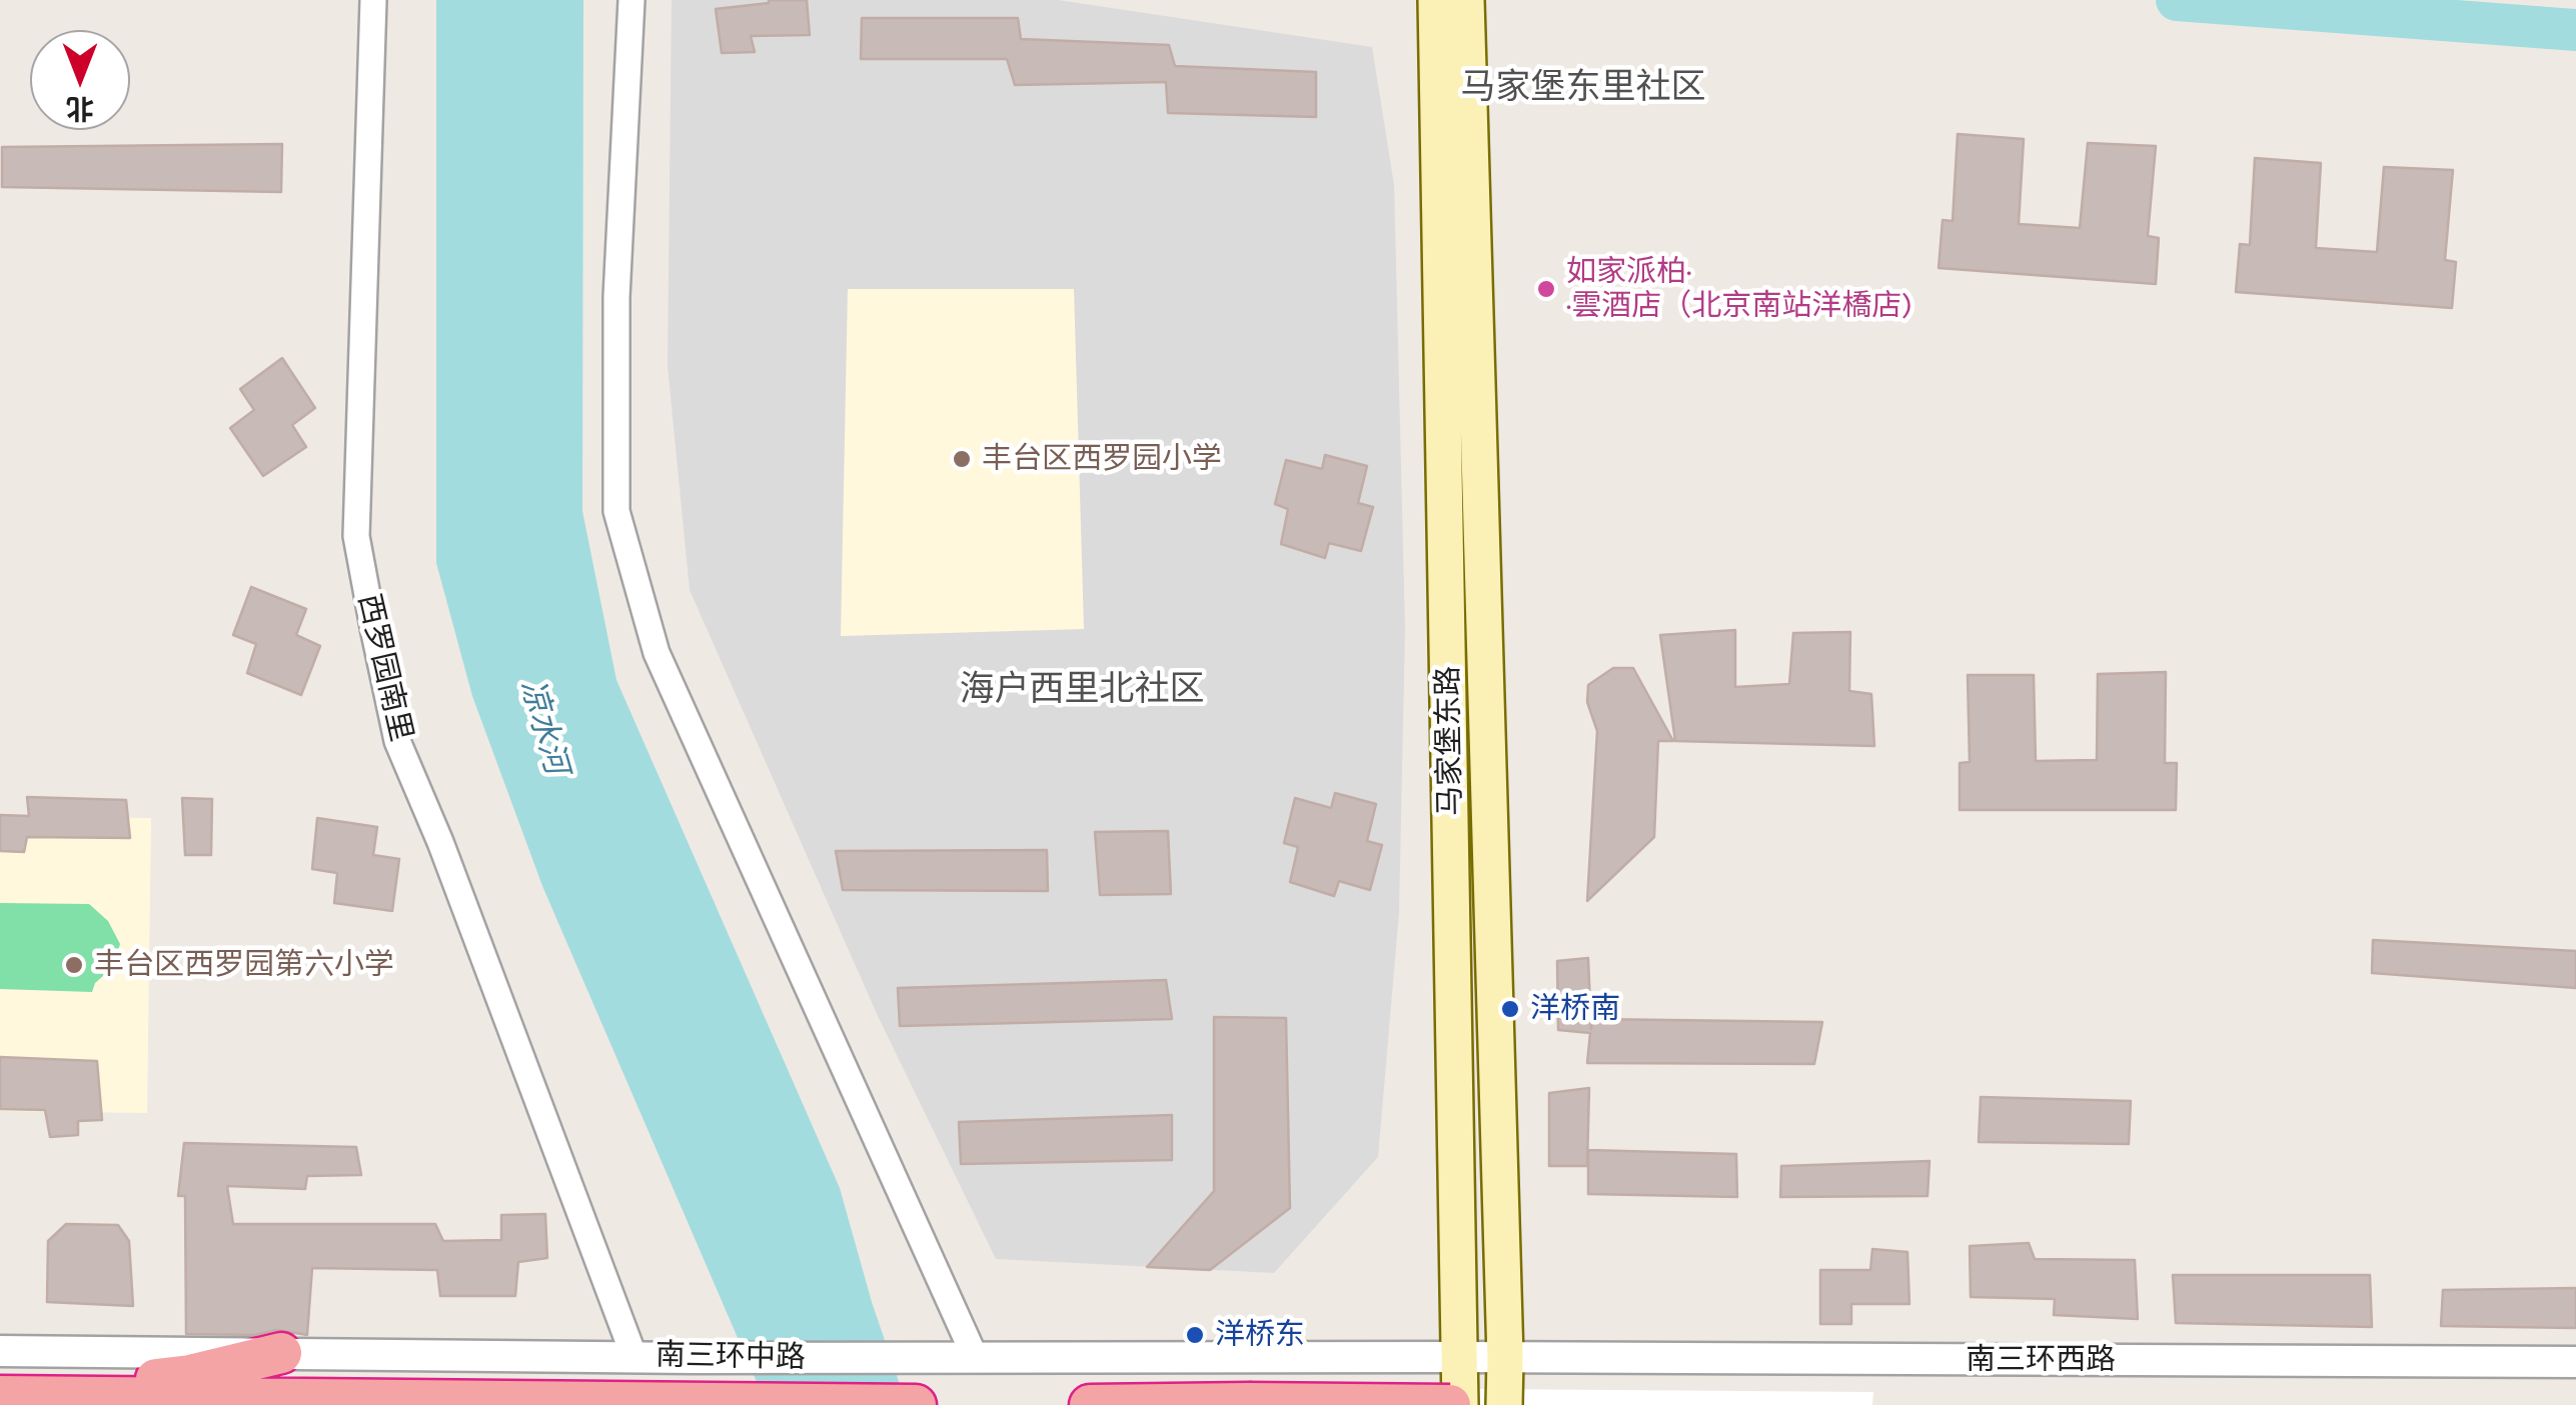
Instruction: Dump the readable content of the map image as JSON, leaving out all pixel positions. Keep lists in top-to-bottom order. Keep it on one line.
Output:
{"streets":{"main road":["马家堡东路"],"street":["西罗园南里","南三环中路","南三环西路"]},"crossings":[["西罗园南里","南三环中路"],["马家堡东路","南三环中路"],["马家堡东路","南三环西路"],["南三环中路","南三环西路"]],"districts":["马家堡东里社区","海户西里北社区"],"water":["凉水河"],"places":["如家派柏· ·雲酒店（北京南站洋橋店)","丰台区西罗园小学","丰台区西罗园第六小学","洋桥南","洋桥东"],"north":"bottom"}
